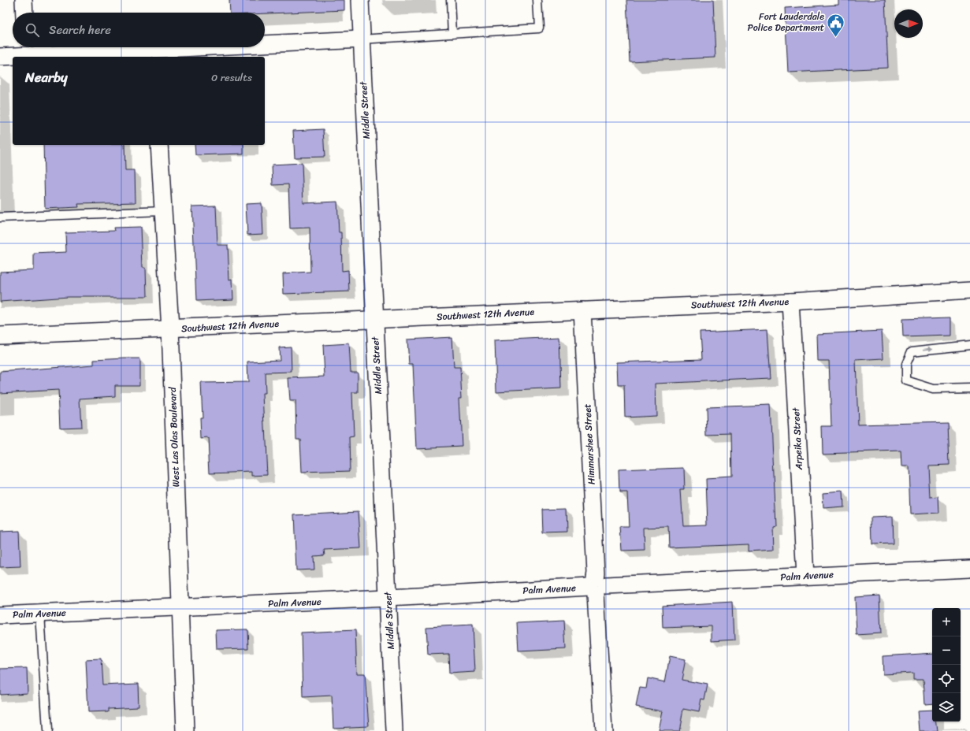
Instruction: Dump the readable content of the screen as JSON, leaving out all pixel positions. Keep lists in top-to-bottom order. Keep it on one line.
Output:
{"streets":{"street":["Middle Street","Southwest 12th Avenue","West Las Olas Boulevard","Arpeika Street","Himmarshee Street","Palm Avenue"]},"crossings":[["Middle Street","Southwest 12th Avenue"],["Middle Street","Palm Avenue"],["Southwest 12th Avenue","West Las Olas Boulevard"],["Southwest 12th Avenue","Arpeika Street"],["Southwest 12th Avenue","Himmarshee Street"],["West Las Olas Boulevard","Palm Avenue"],["Arpeika Street","Palm Avenue"],["Himmarshee Street","Palm Avenue"]],"places":{"public building":["Fort Lauderdale Police Department"]},"north":"right","page":{"search":"Search here","heading":["Nearby","0 results"],"map_buttons":["+","−"]}}
